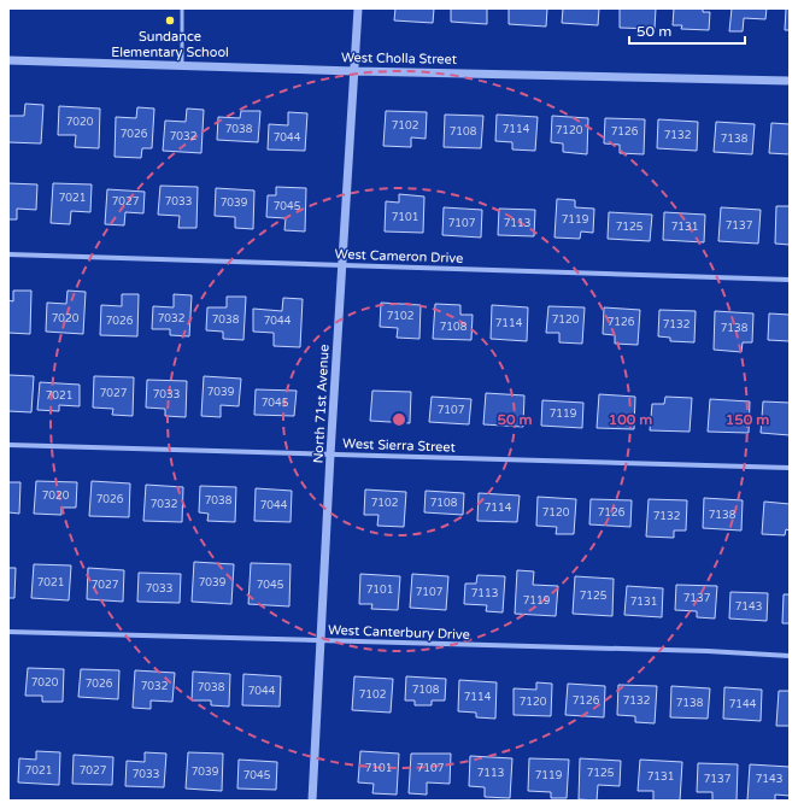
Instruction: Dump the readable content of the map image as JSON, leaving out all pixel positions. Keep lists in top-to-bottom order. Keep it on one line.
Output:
{"streets":{"street":["West Cholla Street","West Cameron Drive","North 71st Avenue","West Sierra Street","West Canterbury Drive"]},"crossings":[["West Cholla Street","North 71st Avenue"],["West Cameron Drive","North 71st Avenue"],["North 71st Avenue","West Sierra Street"],["North 71st Avenue","West Canterbury Drive"]],"places":["Sundance Elementary School"],"house_numbers":["7020","7102","7038","7114","7120","7108","7126","7026","7132","7032","7044","7138","7021","7027","7033","7039","7045","7101","7119","7107","7113","7137","7125","7131","7102","7020","7032","7038","7120","7026","7044","7126","7114","7132","7108","7138","7039","7027","7033","7021","7045","7107","7119","7020","7026","7038","7102","7108","7032","7044","7114","7120","7126","7138","7132","7021","7039","7027","7045","7033","7101","7107","7113","7125","7137","7119","7131","7143","7020","7026","7032","7038","7108","7044","7102","7114","7126","7132","7120","7138","7144","7101","7107","7021","7027","7039","7113","7125","7033","7045","7119","7131","7137","7143"],"scale_bar":"50 m","rings":["50 m","100 m","150 m"]}
